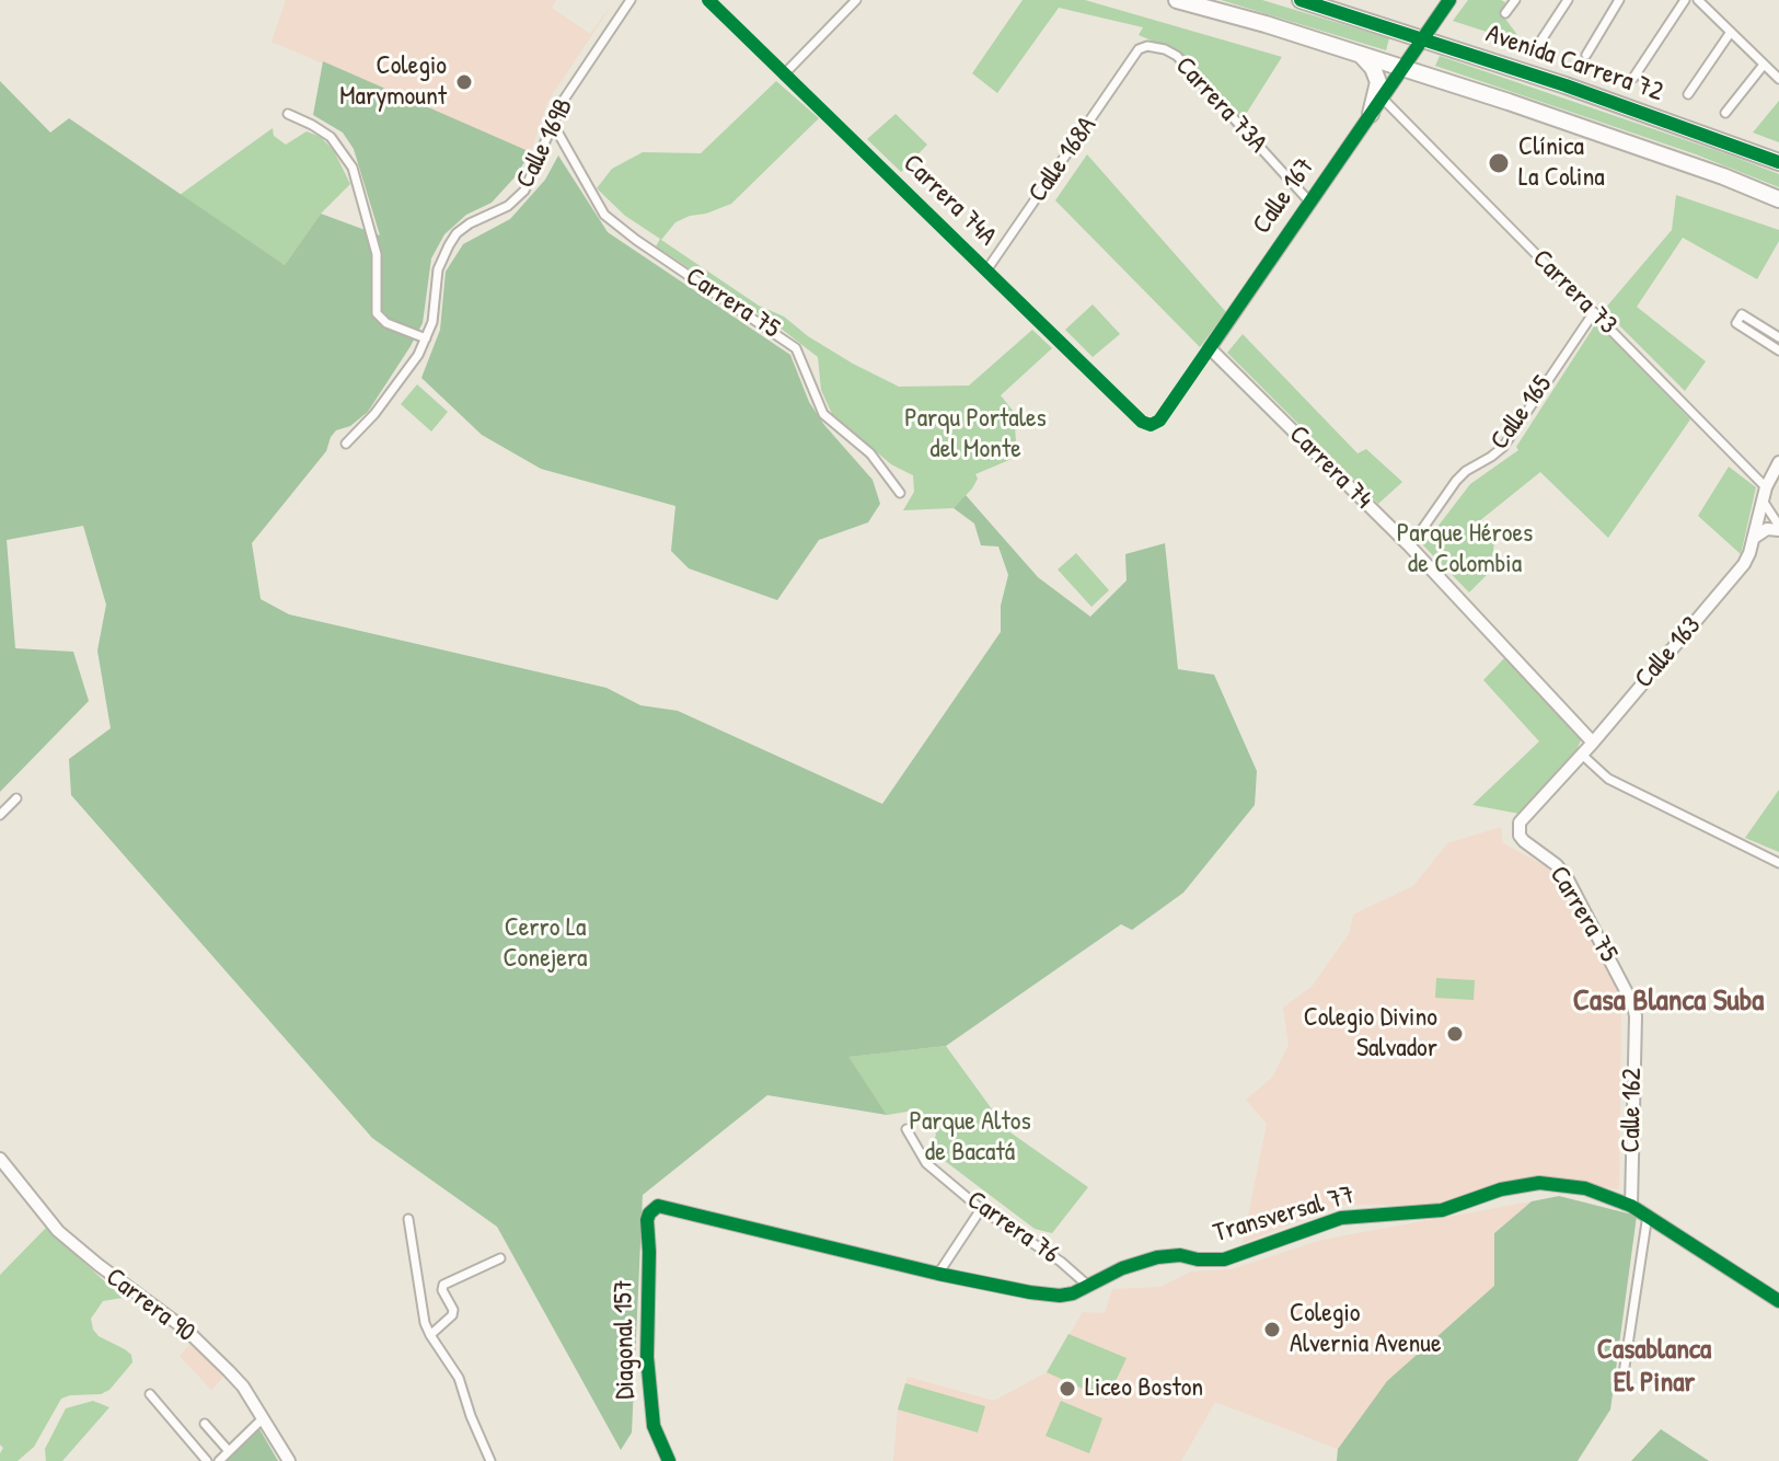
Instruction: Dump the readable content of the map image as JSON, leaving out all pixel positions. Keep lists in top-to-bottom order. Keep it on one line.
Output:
{"streets":{"highway":["Avenida Carrera 72"],"street":["Carrera 73A","Calle 169B","Calle 168A","Calle 167","Carrera 74A","Carrera 73","Carrera 75","Calle 165","Carrera 74","Calle 163","Calle 162","Transversal 77","Carrera 76","Carrera 90","Diagonal 157"]},"crossings":[["Avenida Carrera 72","Calle 167"],["Carrera 73A","Calle 168A"],["Carrera 73A","Calle 167"],["Calle 169B","Carrera 75"],["Calle 168A","Carrera 74A"],["Calle 167","Carrera 74A"],["Calle 167","Carrera 73"],["Calle 167","Carrera 74"],["Carrera 73","Calle 165"],["Carrera 73","Calle 163"],["Carrera 75","Calle 163"],["Carrera 75","Calle 162"],["Calle 165","Carrera 74"],["Carrera 74","Calle 163"],["Calle 162","Transversal 77"],["Transversal 77","Carrera 76"],["Transversal 77","Diagonal 157"]],"districts":["Casa Blanca Suba","Casablanca El Pinar"],"parks":["Parqu Portales del Monte","Parque Héroes de Colombia","Cerro La Conejera","Parque Altos de Bacatá"],"places":["Colegio Marymount","Clínica La Colina","Colegio Divino Salvador","Colegio Alvernia Avenue","Liceo Boston"]}
